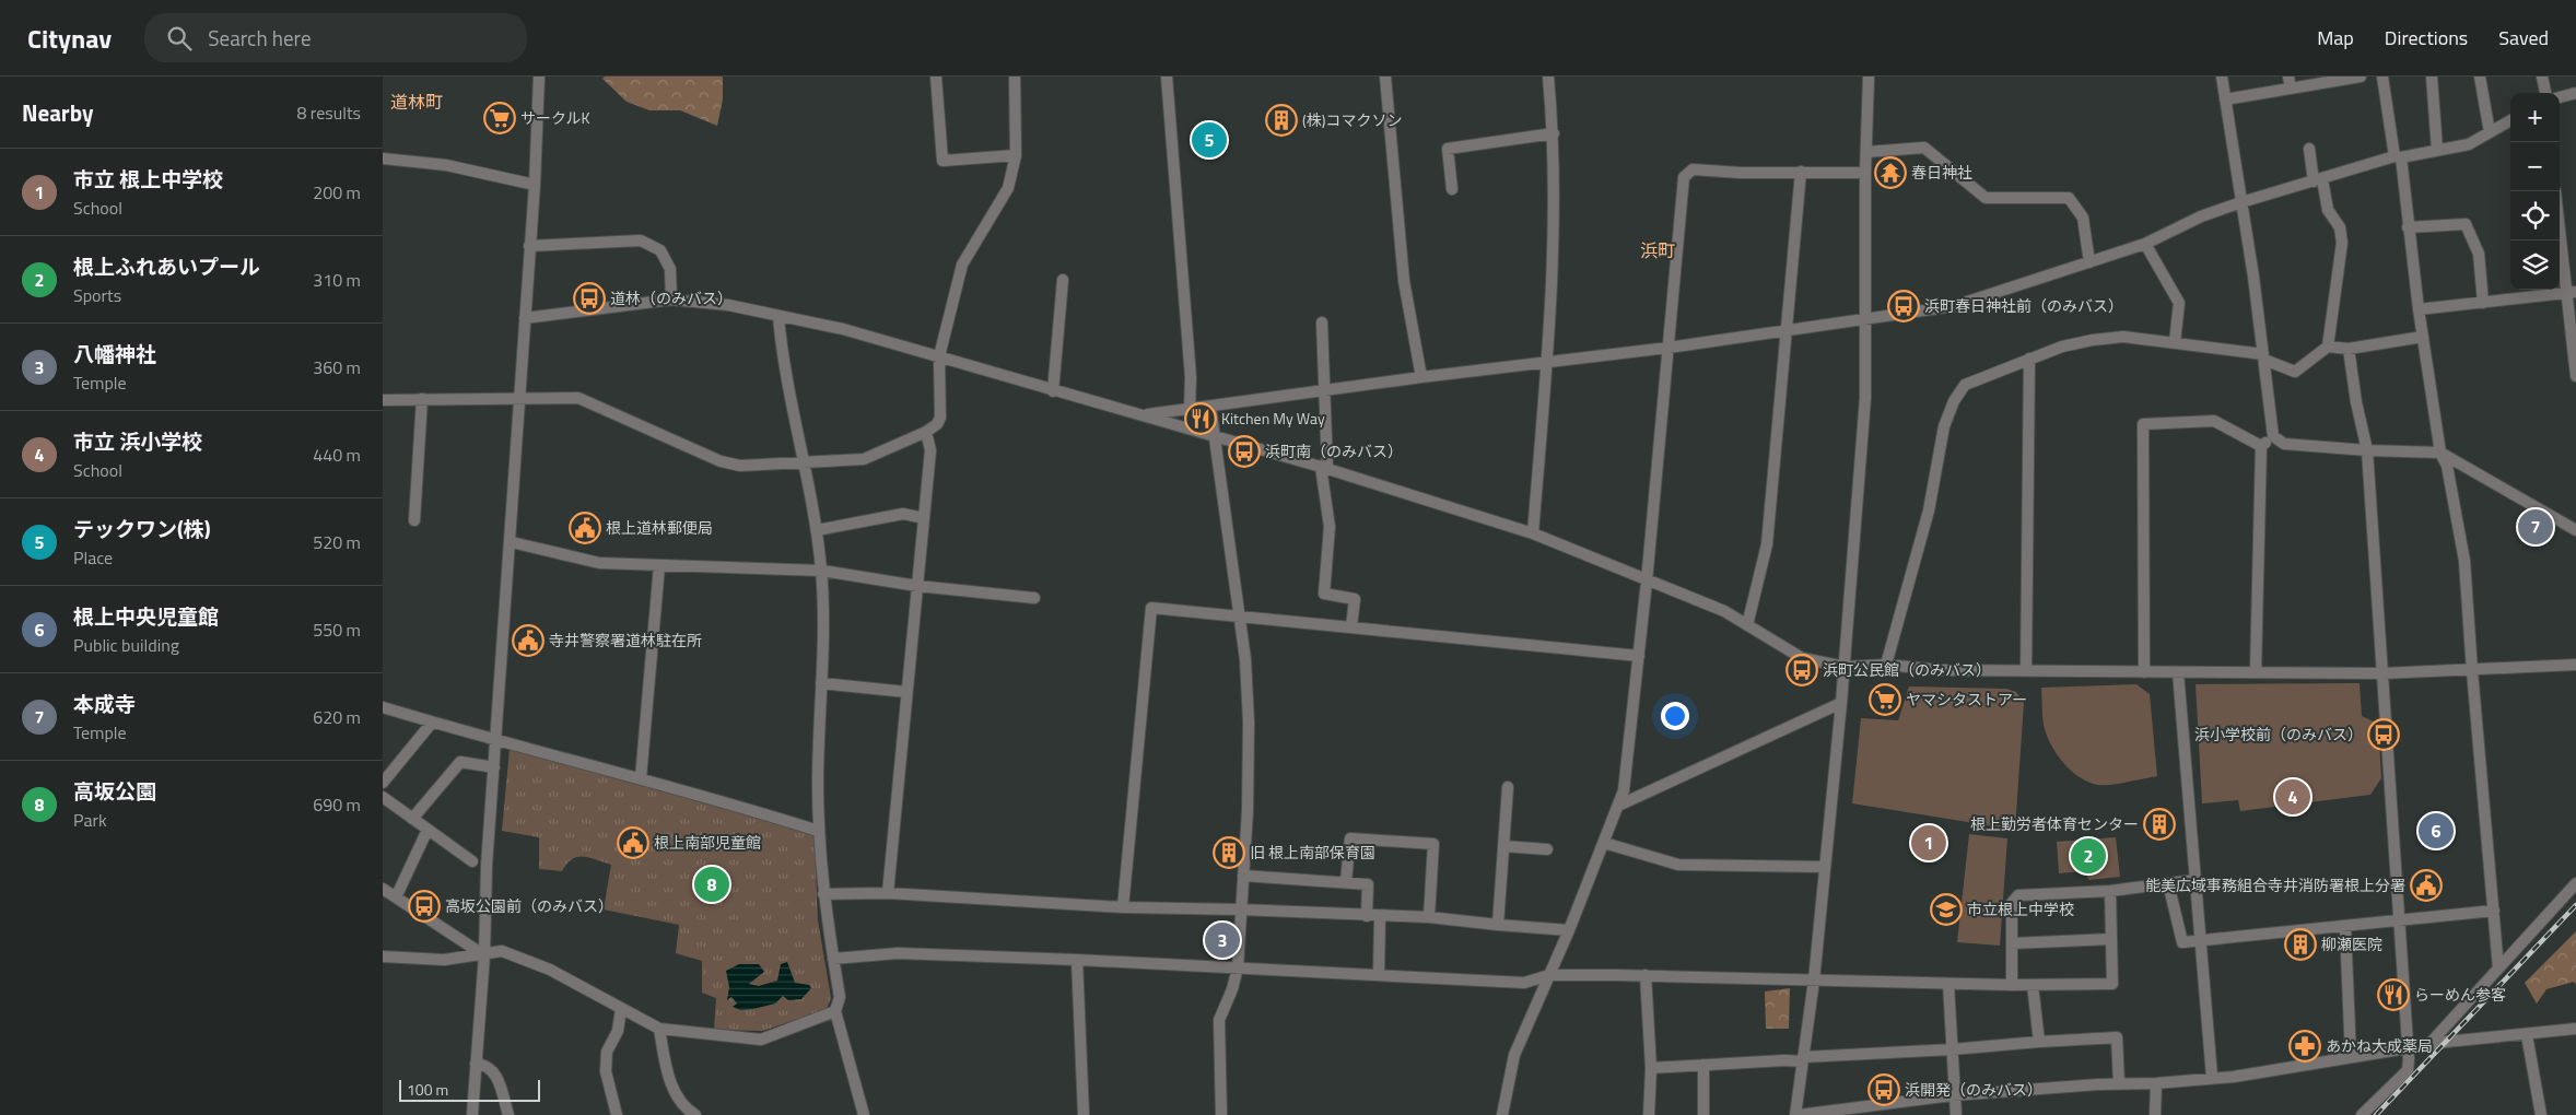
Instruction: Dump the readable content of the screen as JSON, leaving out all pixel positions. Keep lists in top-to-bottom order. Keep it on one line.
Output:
{"districts":["道林町","浜町"],"places":{"supermarket":["サークルK","ヤマシタストアー"],"building":["(株)コマクソン","根上勤労者体育センター","旧 根上南部保育園","柳瀬医院"],"temple":["春日神社"],"bus stop":["道林（のみバス）","浜町春日神社前（のみバス）","浜町南（のみバス）","浜町公民館（のみバス）","浜小学校前（のみバス）","高坂公園前（のみバス）","浜開発（のみバス）"],"restaurant":["Kitchen My Way","らーめん参客"],"public building":["根上道林郵便局","寺井警察署道林駐在所","根上南部児童館","能美広域事務組合寺井消防署根上分署"],"school or university":["市立根上中学校"],"pharmacy":["あかね大成薬局"]},"scale_bar":"100 m","page":{"header":"Citynav","search":"Search here","nav":["Map","Directions","Saved"],"heading":["Nearby","8 results"],"map_buttons":["+","−"],"pins":["5","7","4","6","1","2","8","3"],"list":[{"mark":"1","name":"市立 根上中学校","note":"School","value":"200 m"},{"mark":"2","name":"根上ふれあいプール","note":"Sports","value":"310 m"},{"mark":"3","name":"八幡神社","note":"Temple","value":"360 m"},{"mark":"4","name":"市立 浜小学校","note":"School","value":"440 m"},{"mark":"5","name":"テックワン(株)","note":"Place","value":"520 m"},{"mark":"6","name":"根上中央児童館","note":"Public building","value":"550 m"},{"mark":"7","name":"本成寺","note":"Temple","value":"620 m"},{"mark":"8","name":"高坂公園","note":"Park","value":"690 m"}],"scale":"100 m"}}
